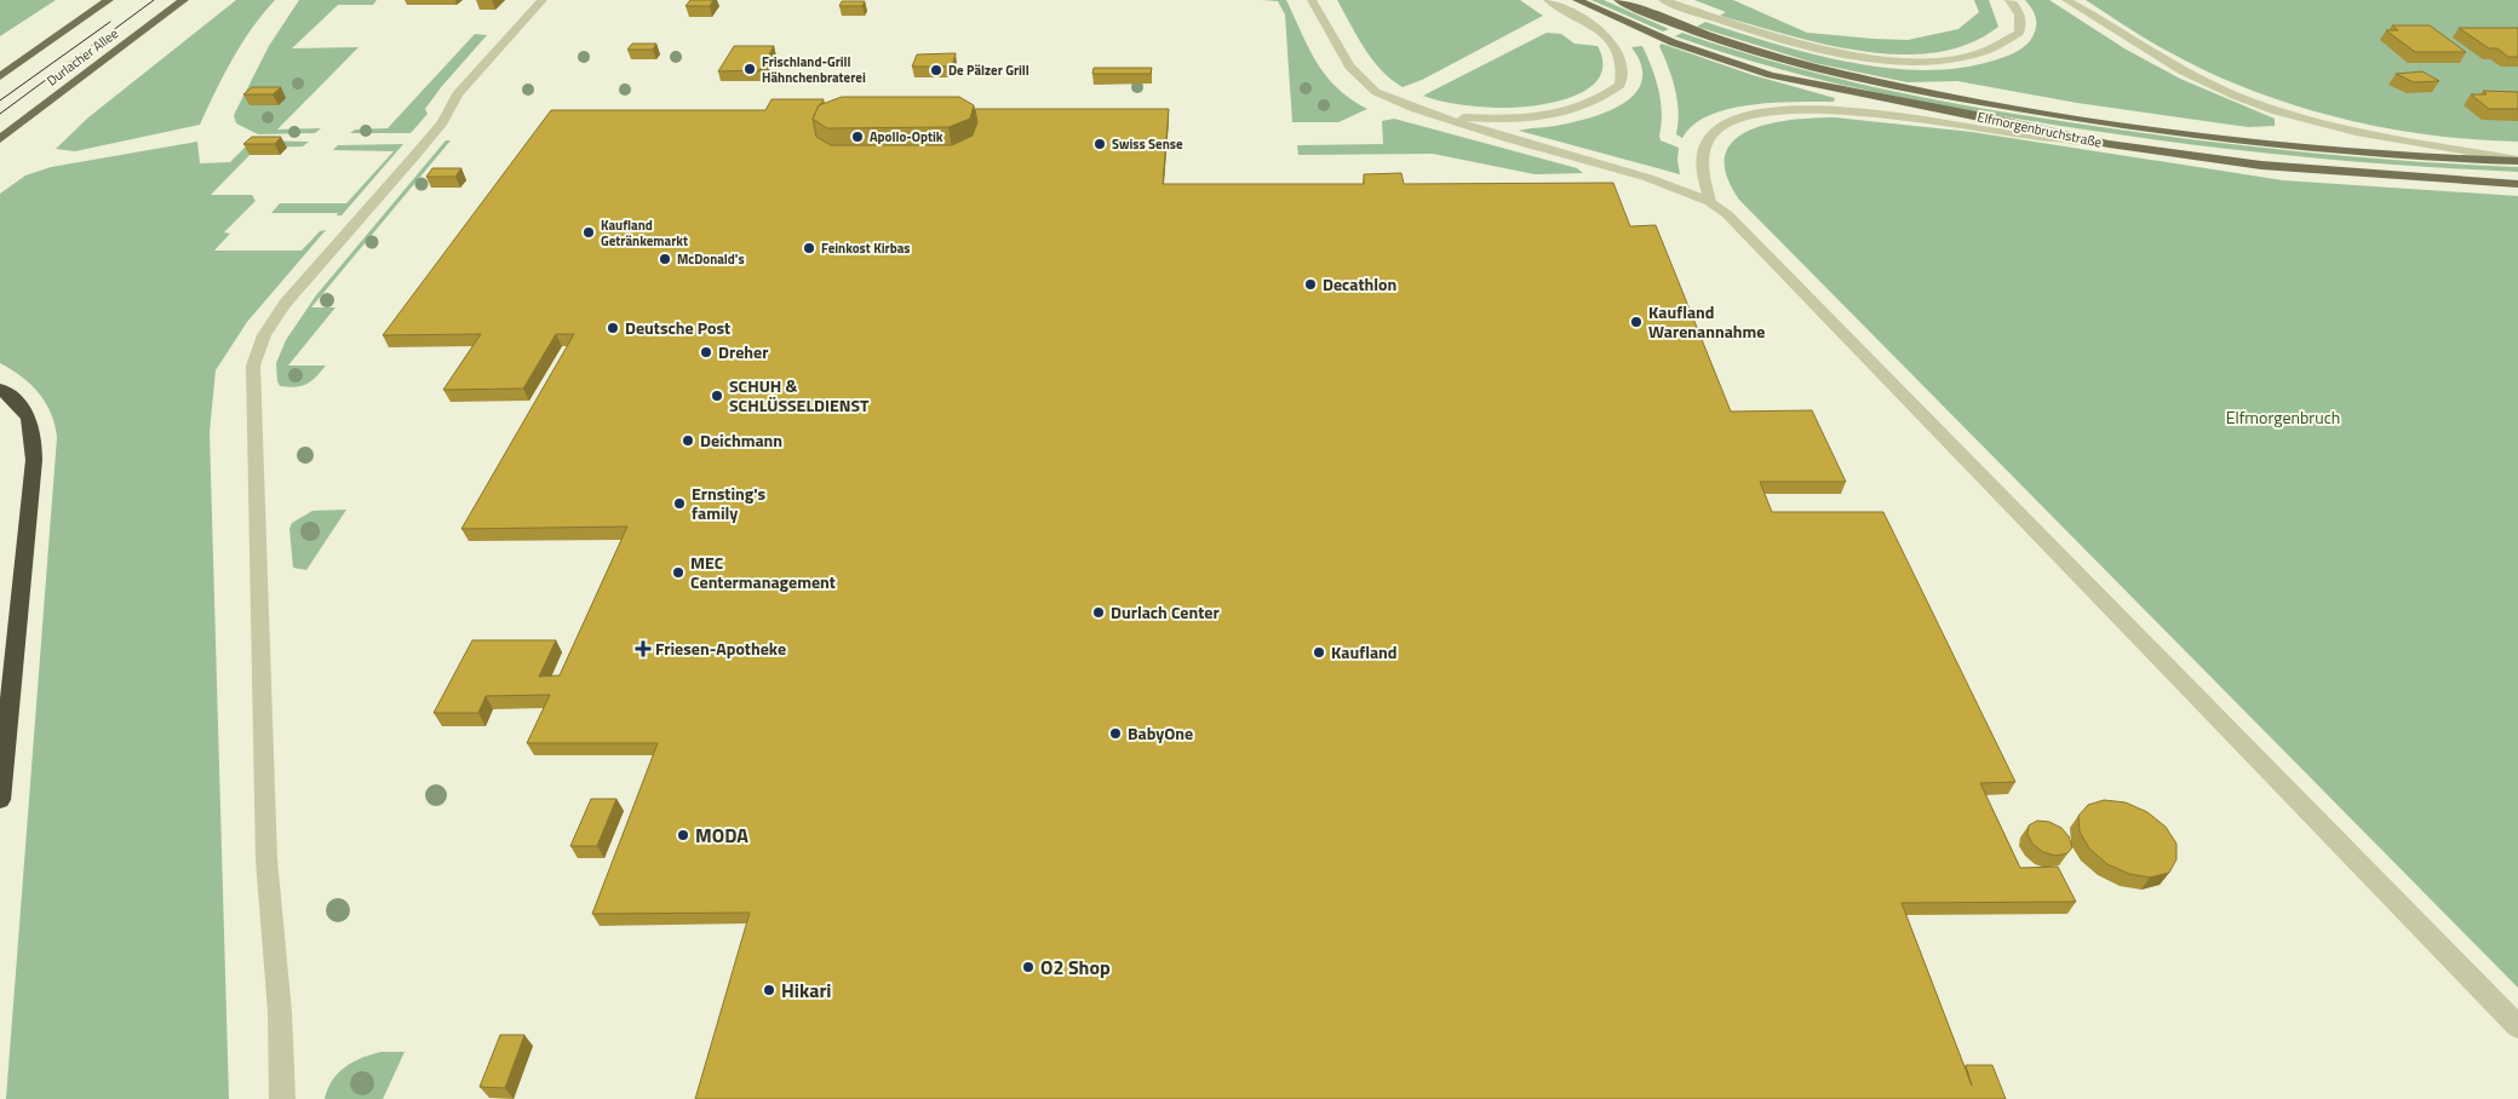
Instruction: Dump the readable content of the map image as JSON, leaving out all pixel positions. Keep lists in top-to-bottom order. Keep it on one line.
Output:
{"streets":{"main road":["Durlacher Allee","Elfmorgenbruchstraße"]},"parks":["Elfmorgenbruch"],"places":{"other":["Frischland-Grill Hähnchenbraterei","De Pälzer Grill","Apollo-Optik","Swiss Sense","Kaufland Getränkemarkt","Feinkost Kirbas","McDonald's","Decathlon","Kaufland Warenannahme","Deutsche Post","Dreher","SCHUH & SCHLÜSSELDIENST","Deichmann","Ernsting's family","MEC Centermanagement","Durlach Center","Kaufland","BabyOne","MODA","O2 Shop","Hikari"],"health":["Friesen-Apotheke"]}}
